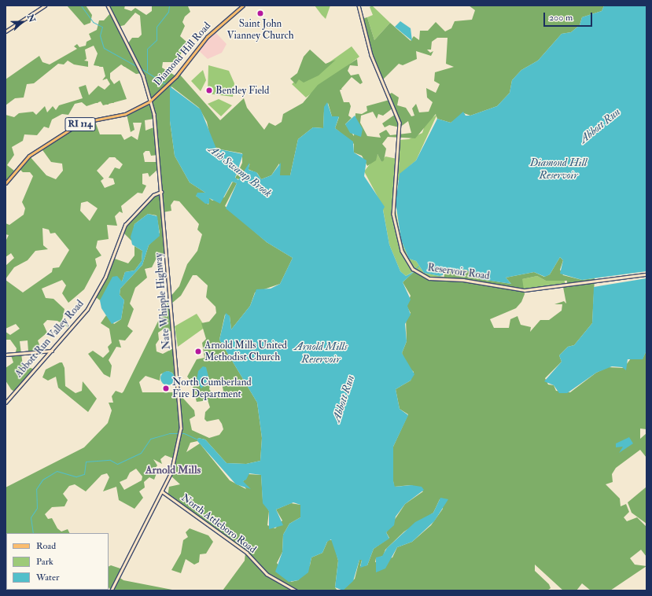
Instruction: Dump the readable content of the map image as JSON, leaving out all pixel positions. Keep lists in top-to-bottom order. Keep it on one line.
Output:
{"streets":{"main road":["Diamond Hill Road","RI 114"],"street":["Reservoir Road","Nate Whipple Highway","Abbott Run Valley Road","North Attleboro Road"]},"crossings":[["Diamond Hill Road","Nate Whipple Highway"],["Nate Whipple Highway","Abbott Run Valley Road"],["Nate Whipple Highway","North Attleboro Road"]],"districts":["Arnold Mills"],"water":["Abbott Run","Diamond Hill Reservoir","Ash Swamp Brook","Arnold Mills Reservoir"],"places":["Saint John Vianney Church","Bentley Field","Arnold Mills United Methodist Church","North Cumberland Fire Department"],"legend":["Road","Park","Water"],"scale_bar":"200 m","north":"right"}
